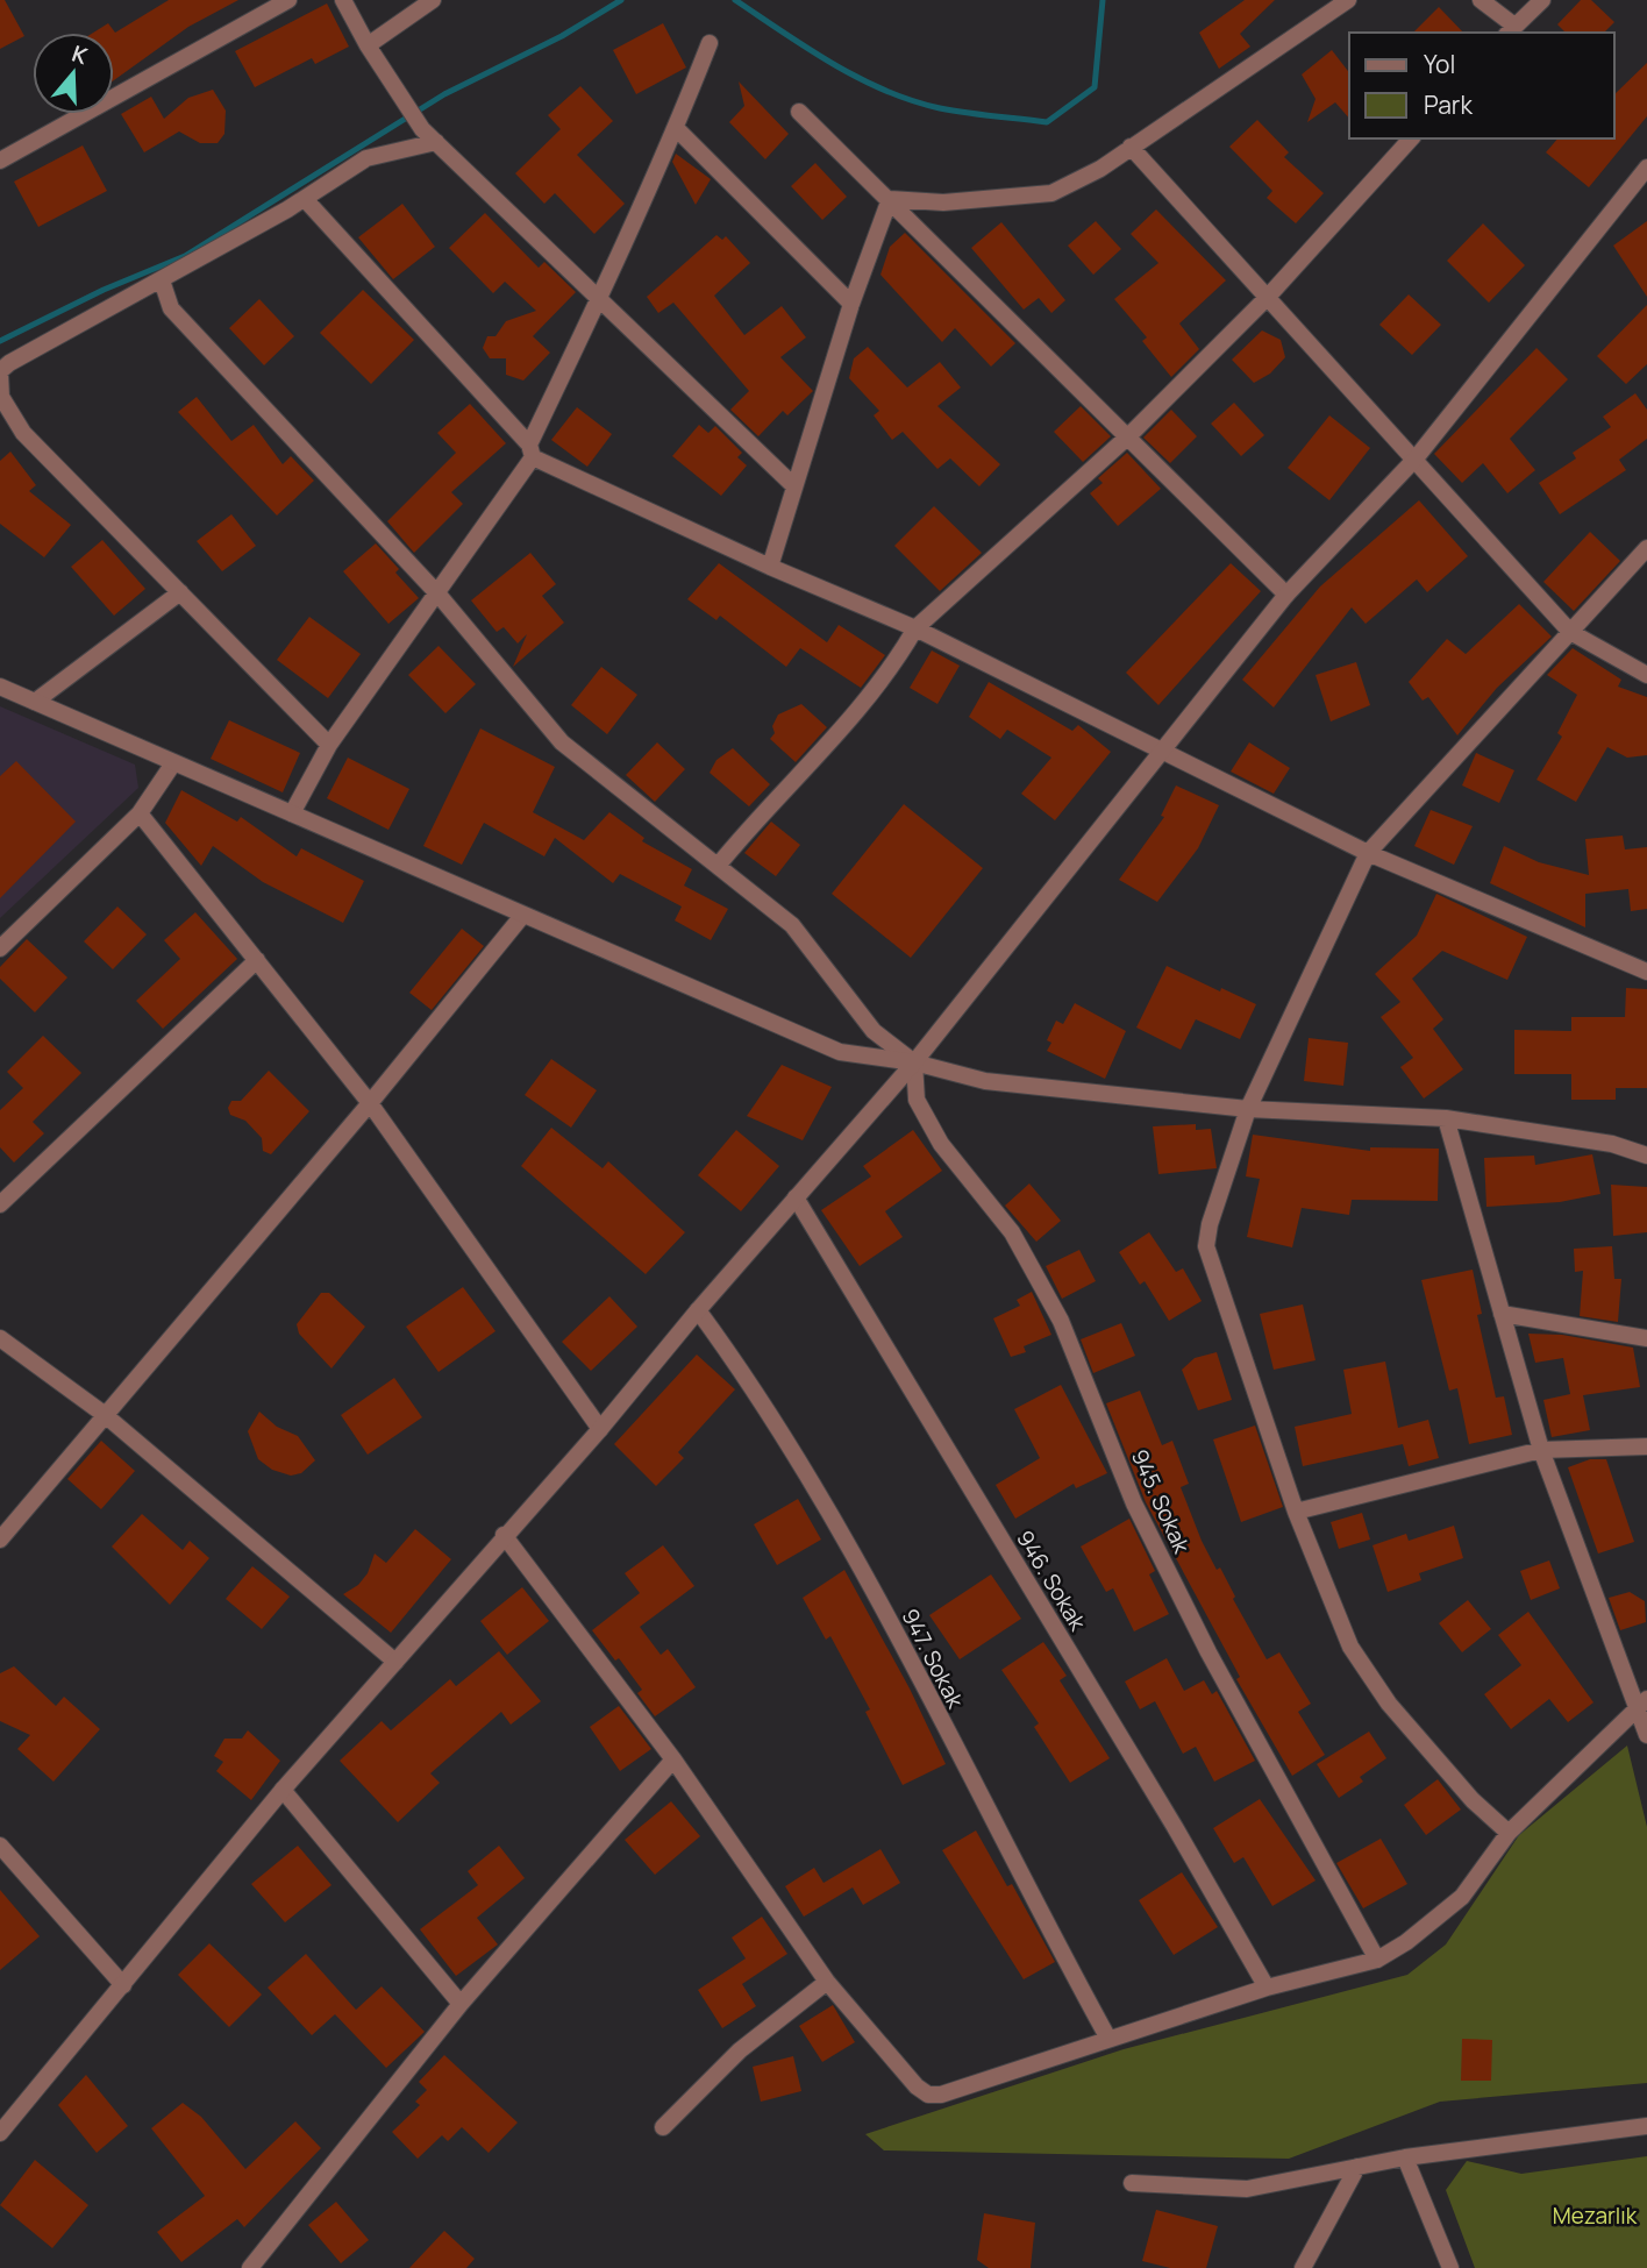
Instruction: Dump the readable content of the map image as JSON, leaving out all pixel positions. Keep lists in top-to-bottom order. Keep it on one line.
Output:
{"streets":{"street":["945. Sokak","946. Sokak","947. Sokak"]},"parks":["Mezarlık"],"legend":["Yol","Park"],"north":"top"}
